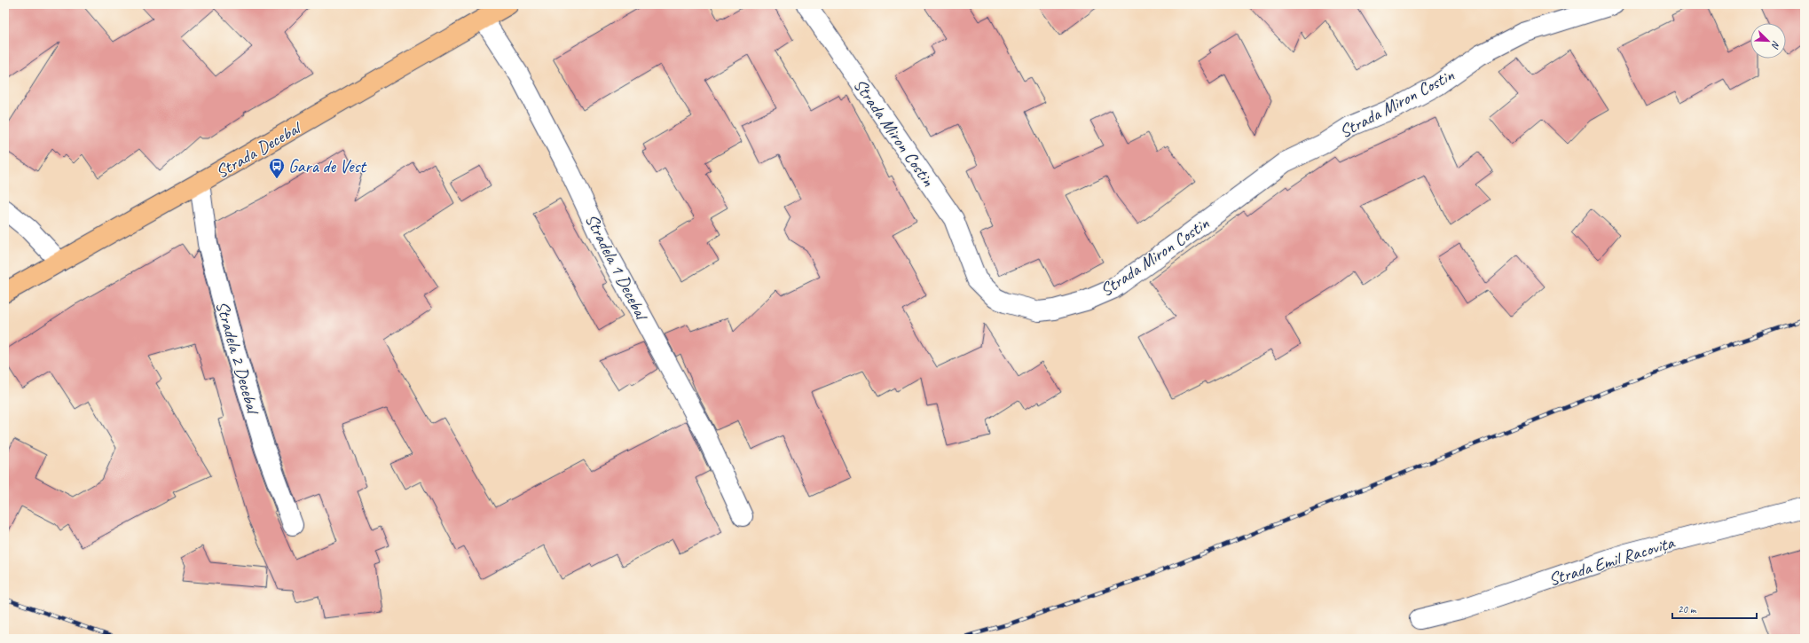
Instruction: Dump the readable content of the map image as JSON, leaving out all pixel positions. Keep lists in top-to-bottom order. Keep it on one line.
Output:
{"streets":{"main road":["Strada Decebal"],"street":["Strada Miron Costin","Stradela 1 Decebal","Stradela 2 Decebal","Strada Emil Racovița"]},"crossings":[["Strada Decebal","Stradela 1 Decebal"],["Strada Decebal","Stradela 2 Decebal"]],"places":{"bus stop":["Gara de Vest"]},"scale_bar":"20 m","north":"bottom right"}
